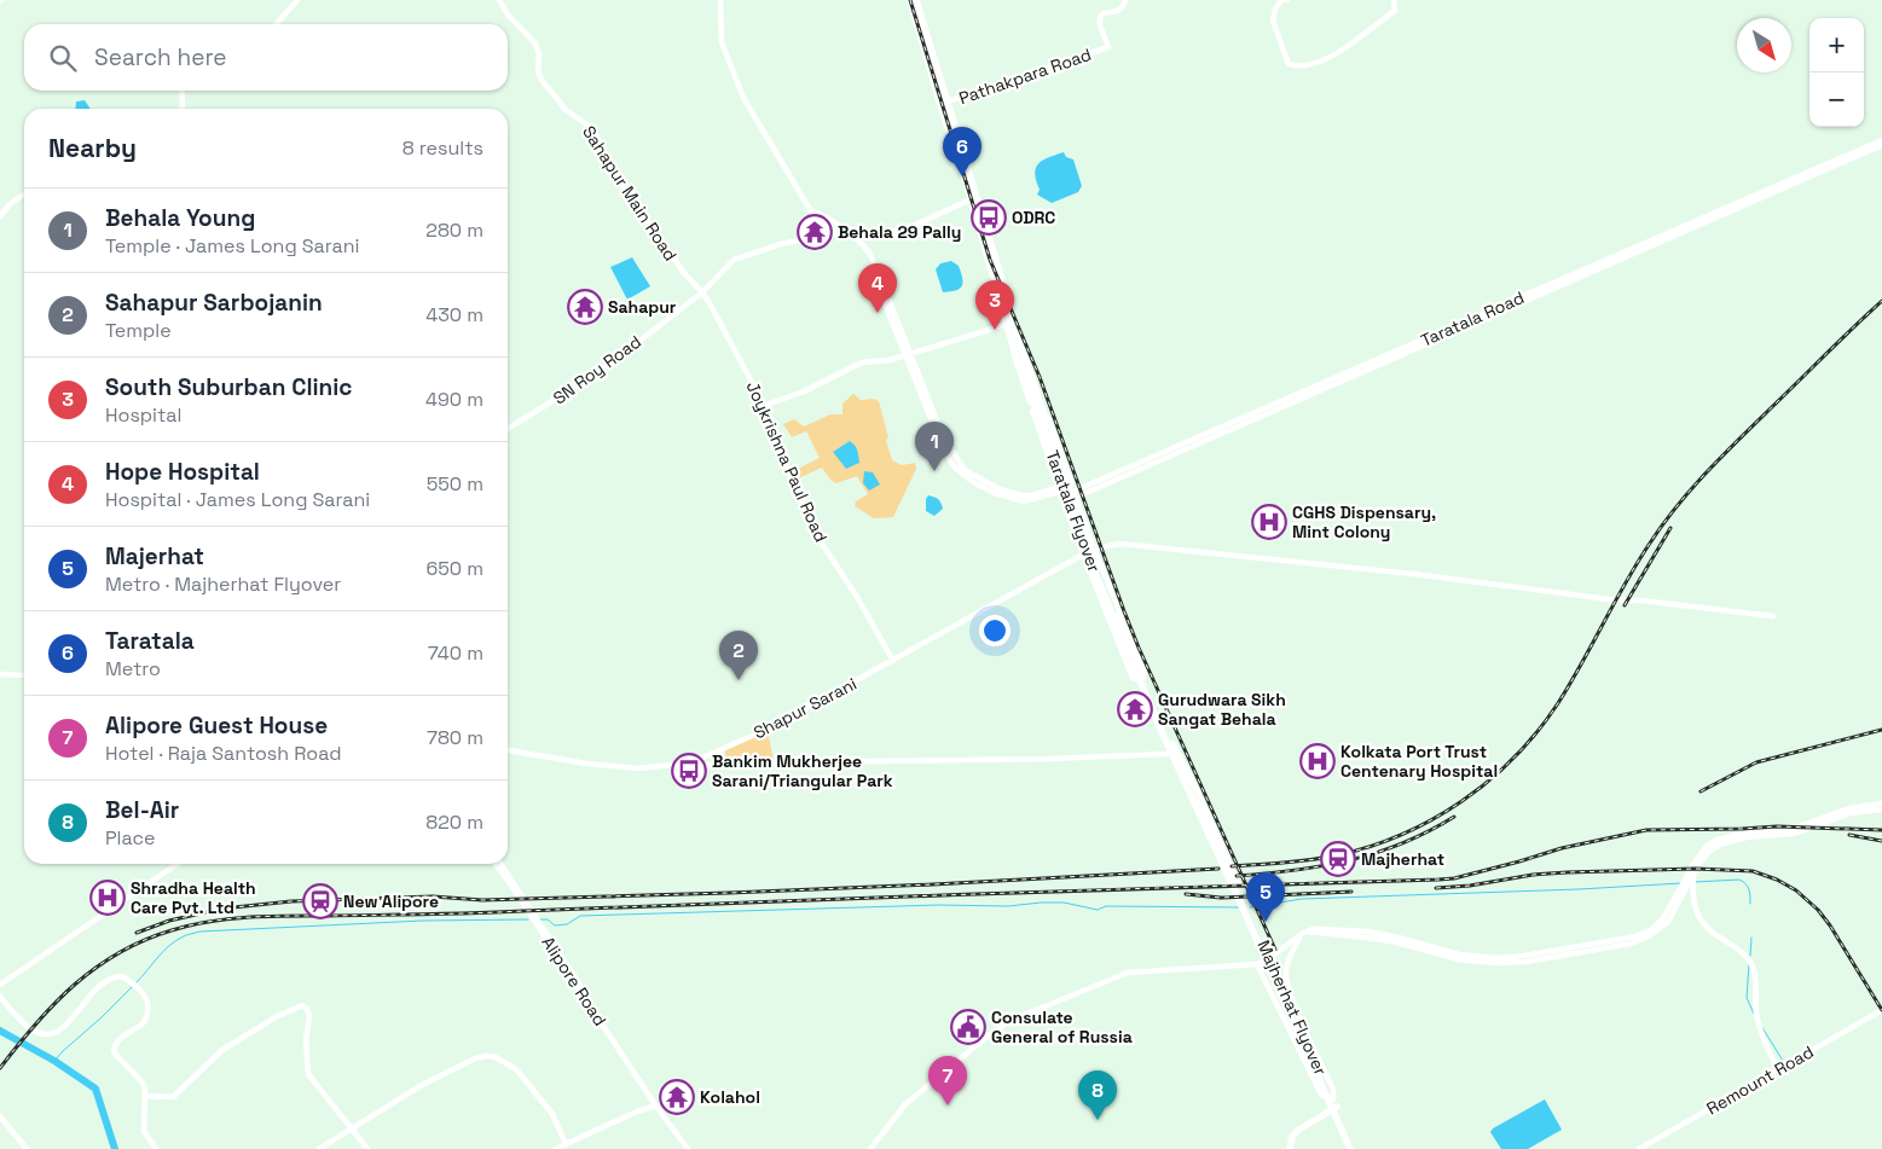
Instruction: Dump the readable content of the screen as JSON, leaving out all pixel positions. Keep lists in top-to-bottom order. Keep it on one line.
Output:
{"streets":{"highway":["Taratala Flyover","Majherhat Flyover"],"street":["Pathakpara Road","Sahapur Main Road","SN Roy Road","Joykrishna Paul Road","Shapur Sarani","Alipore Road","Remount Road"]},"crossings":[["Sahapur Main Road","SN Roy Road"],["Sahapur Main Road","Joykrishna Paul Road"],["SN Roy Road","Joykrishna Paul Road"],["Joykrishna Paul Road","Shapur Sarani"],["Taratala Flyover","Majherhat Flyover"]],"places":{"bus stop":["ODRC","Bankim Mukherjee Sarani/Triangular Park"],"temple":["Behala 29 Pally","Sahapur","Gurudwara Sikh Sangat Behala","Kolahol"],"hospital":["CGHS Dispensary, Mint Colony","Kolkata Port Trust Centenary Hospital","Shradha Health Care Pvt. Ltd"],"station":["Majherhat","New Alipore"],"public building":["Consulate General of Russia"]},"north":"bottom right","page":{"map_buttons":["+","−"],"search":"Search here","heading":["Nearby","8 results"],"pins":["6","4","3","1","2","5","7","8"],"list":[{"mark":"1","name":"Behala Young","note":"Temple · James Long Sarani","value":"280 m"},{"mark":"2","name":"Sahapur Sarbojanin","note":"Temple","value":"430 m"},{"mark":"3","name":"South Suburban Clinic","note":"Hospital","value":"490 m"},{"mark":"4","name":"Hope Hospital","note":"Hospital · James Long Sarani","value":"550 m"},{"mark":"5","name":"Majerhat","note":"Metro · Majherhat Flyover","value":"650 m"},{"mark":"6","name":"Taratala","note":"Metro","value":"740 m"},{"mark":"7","name":"Alipore Guest House","note":"Hotel · Raja Santosh Road","value":"780 m"},{"mark":"8","name":"Bel-Air","note":"Place","value":"820 m"}]}}
